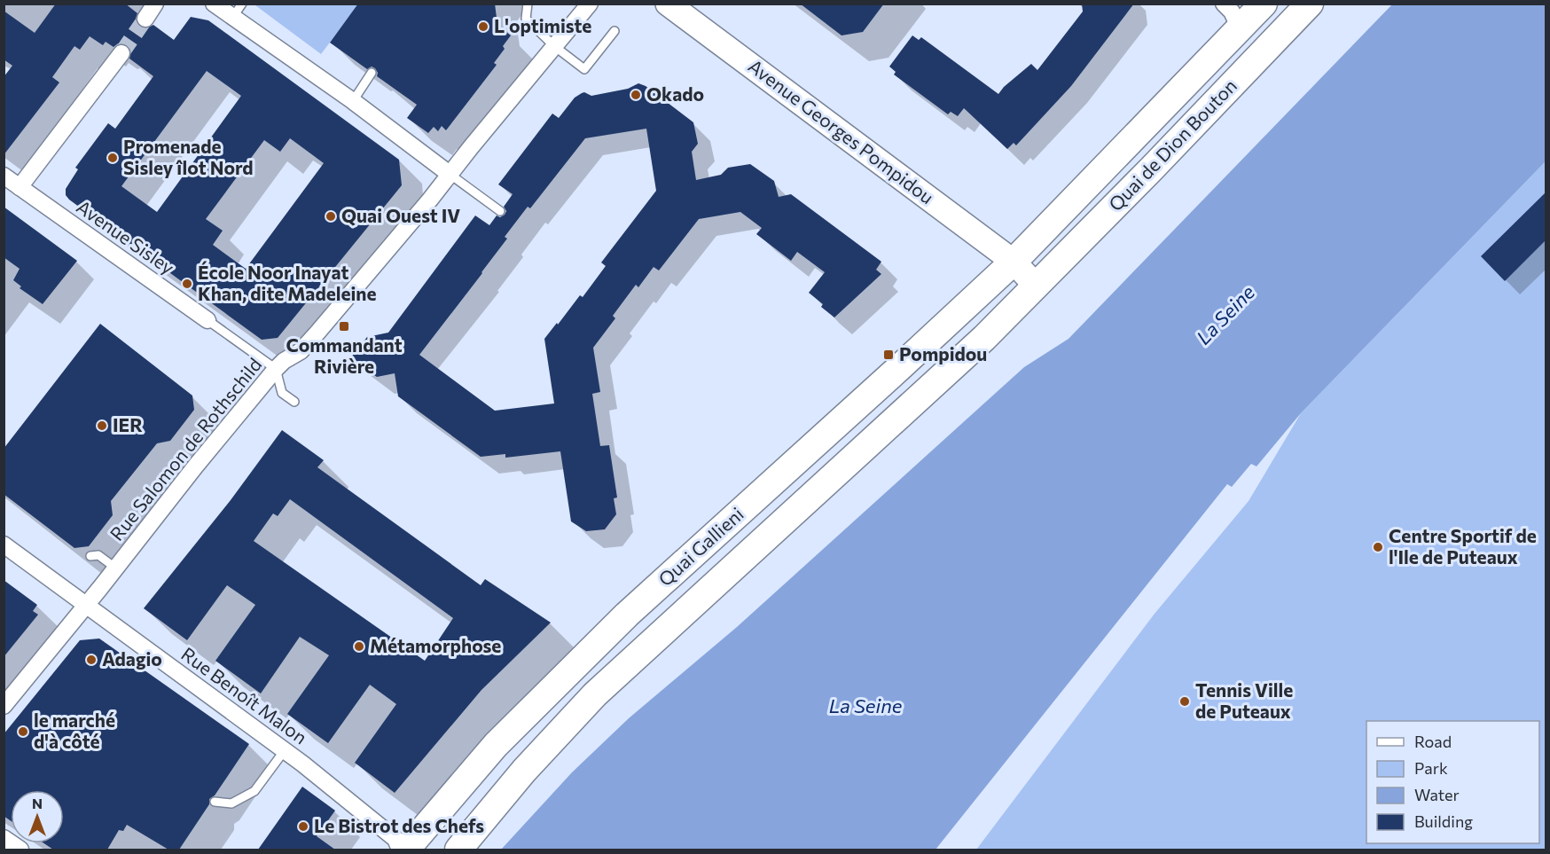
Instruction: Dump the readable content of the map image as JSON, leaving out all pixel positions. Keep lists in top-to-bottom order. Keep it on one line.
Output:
{"streets":{"main road":["Quai de Dion Bouton","Quai Gallieni"],"street":["Avenue Georges Pompidou","Avenue Sisley","Rue Salomon de Rothschild","Rue Benoît Malon"]},"crossings":[["Avenue Georges Pompidou","Quai de Dion Bouton"],["Avenue Georges Pompidou","Quai Gallieni"],["Quai de Dion Bouton","Quai Gallieni"],["Avenue Sisley","Rue Salomon de Rothschild"],["Rue Salomon de Rothschild","Rue Benoît Malon"]],"water":["La Seine"],"places":{"other":["L'optimiste","Okado","Promenade Sisley îlot Nord","Quai Ouest IV","École Noor Inayat Khan, dite Madeleine","IER","Centre Sportif de l'Ile de Puteaux","Métamorphose","Adagio","Tennis Ville de Puteaux","le marché d'à côté","Le Bistrot des Chefs"],"transit":["Commandant Rivière","Pompidou"]},"legend":["Road","Park","Water","Building"],"north":"top"}
